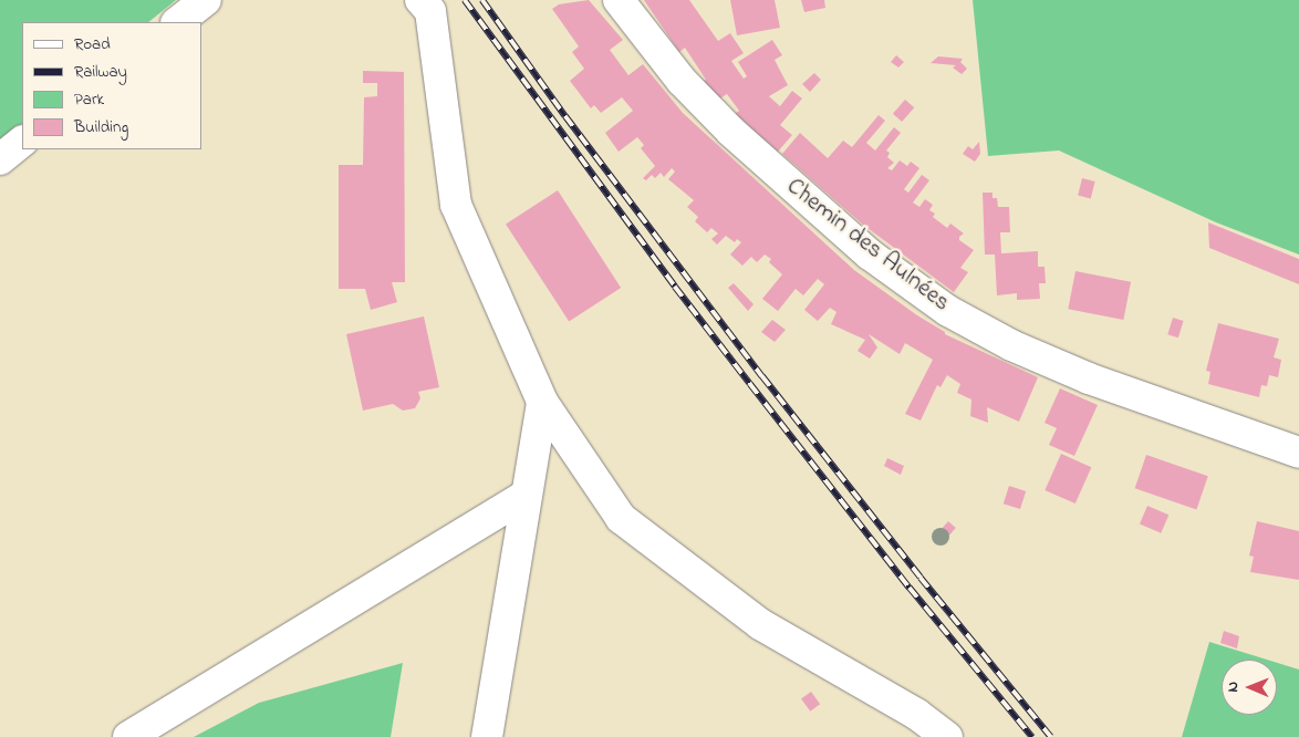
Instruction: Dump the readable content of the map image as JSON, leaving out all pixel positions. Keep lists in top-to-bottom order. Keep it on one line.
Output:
{"streets":{"street":["Chemin des Aulnées"]},"legend":["Road","Railway","Park","Building"],"north":"left"}
